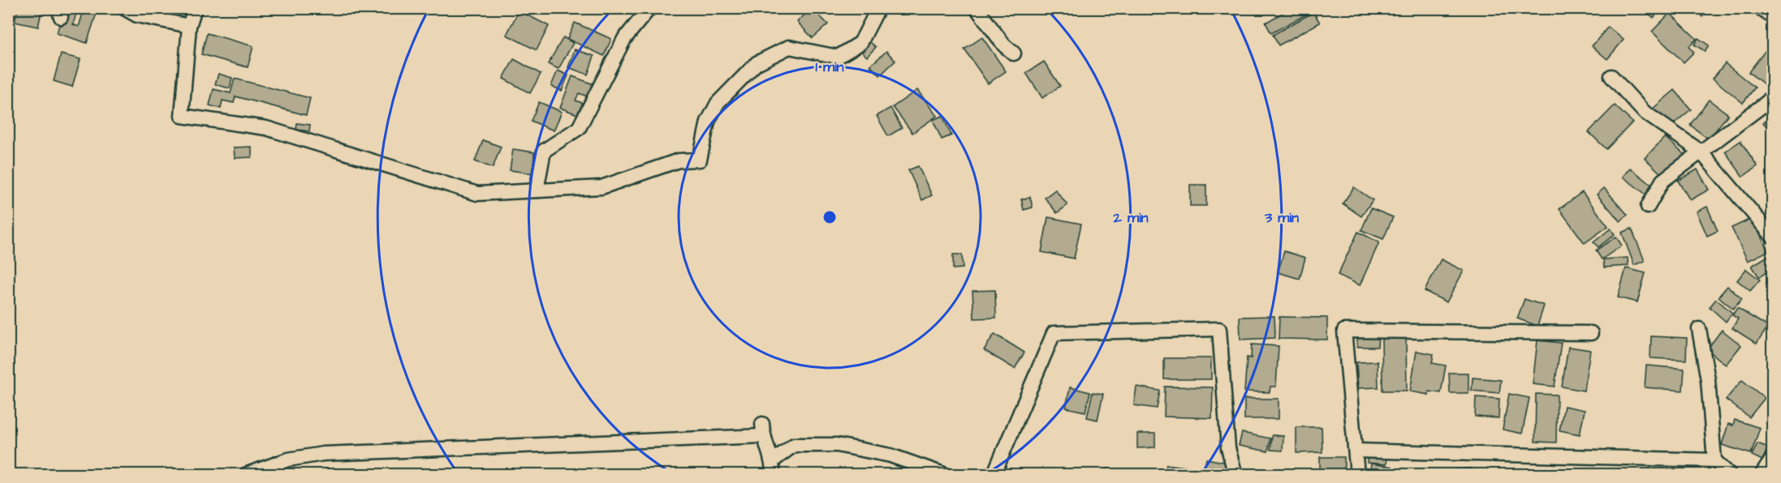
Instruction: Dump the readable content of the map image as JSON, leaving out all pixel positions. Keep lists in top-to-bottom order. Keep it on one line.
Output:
{"rings":["1 min","2 min","3 min"]}
